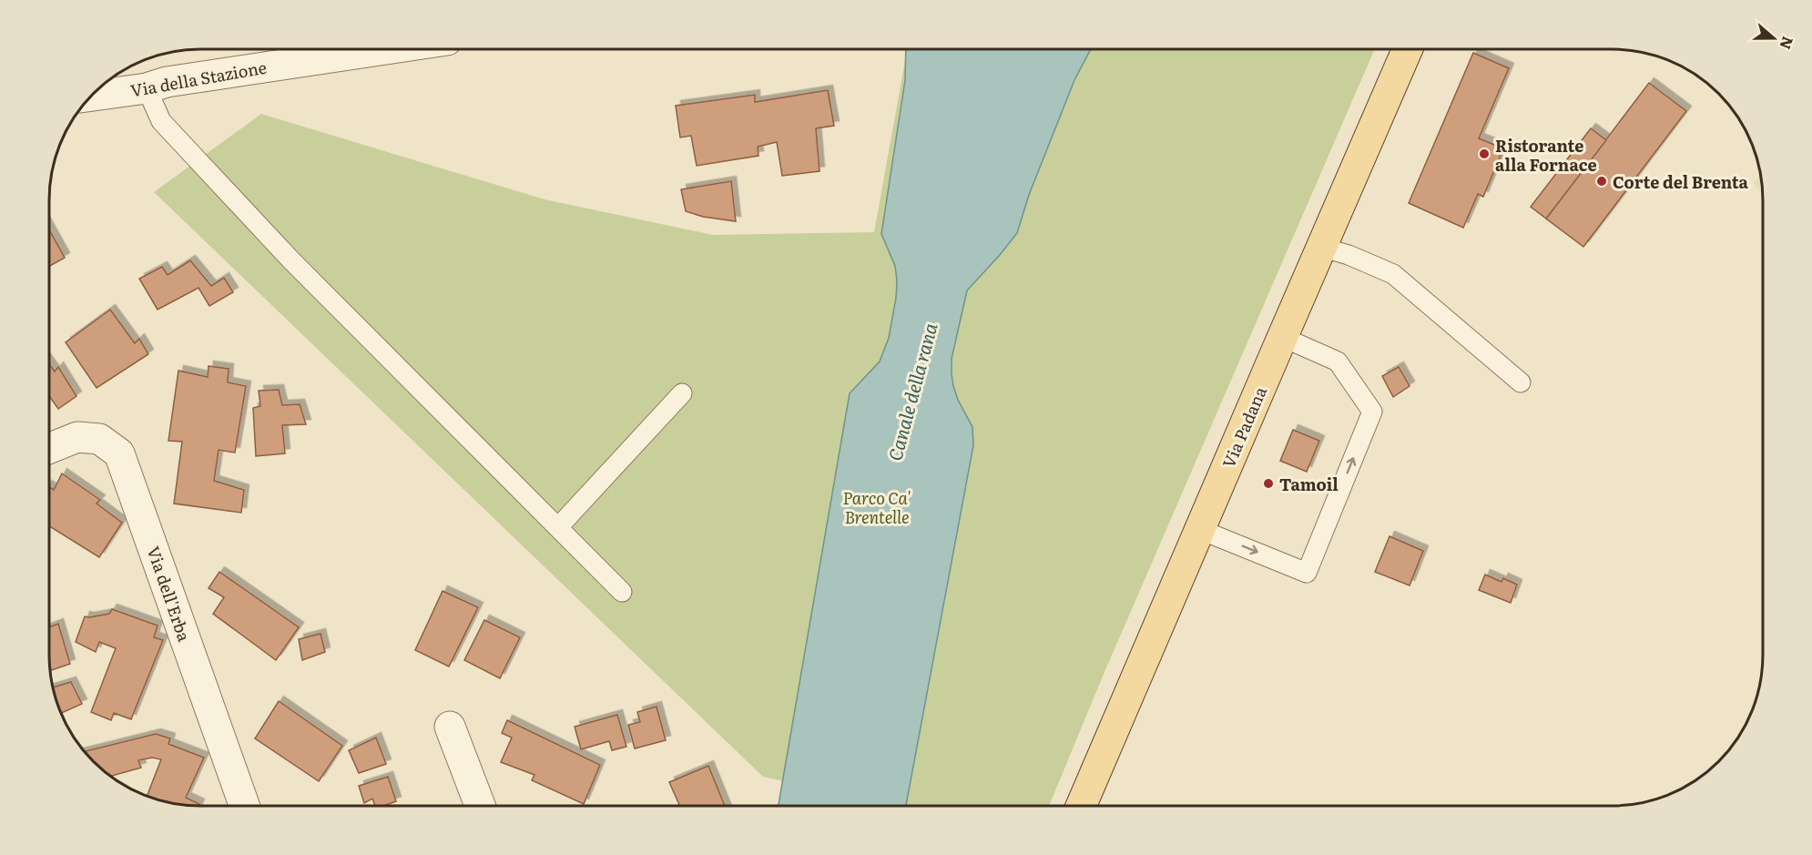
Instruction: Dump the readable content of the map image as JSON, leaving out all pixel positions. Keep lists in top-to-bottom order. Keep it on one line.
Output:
{"streets":{"main road":["Via Padana"],"street":["Via della Stazione","Via dell'Erba"]},"water":["Canale della rana"],"parks":["Parco Ca' Brentelle"],"places":["Ristorante alla Fornace","Corte del Brenta","Tamoil"],"north":"right"}
